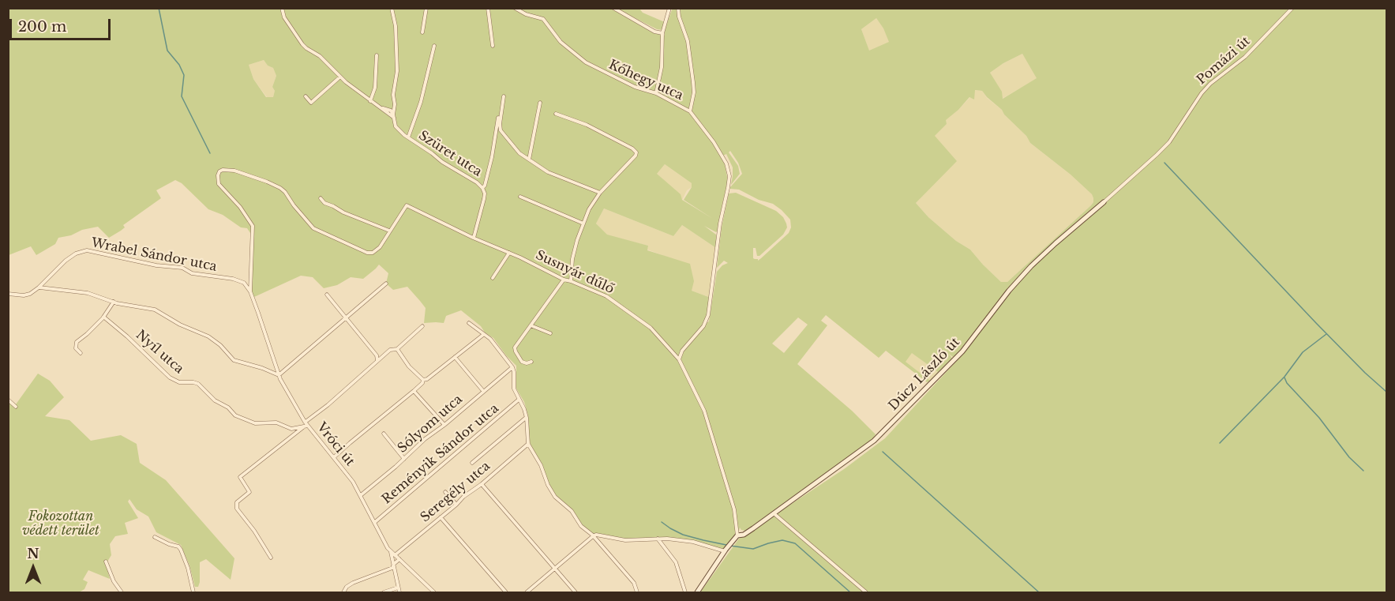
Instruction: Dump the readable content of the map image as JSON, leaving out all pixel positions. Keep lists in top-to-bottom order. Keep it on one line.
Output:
{"streets":{"street":["Pomázi út","Kőhegy utca","Szüret utca","Wrabel Sándor utca","Susnyár dűlő","Nyíl utca","Dúcz László út","Sólyom utca","Vróci út","Reményik Sándor utca","Seregély utca"]},"crossings":[["Pomázi út","Dúcz László út"],["Kőhegy utca","Susnyár dűlő"],["Szüret utca","Susnyár dűlő"],["Wrabel Sándor utca","Vróci út"],["Susnyár dűlő","Dúcz László út"],["Nyíl utca","Vróci út"],["Sólyom utca","Vróci út"],["Vróci út","Reményik Sándor utca"],["Vróci út","Seregély utca"]],"parks":["Fokozottan védett terület"],"scale_bar":"200 m","north":"top"}
